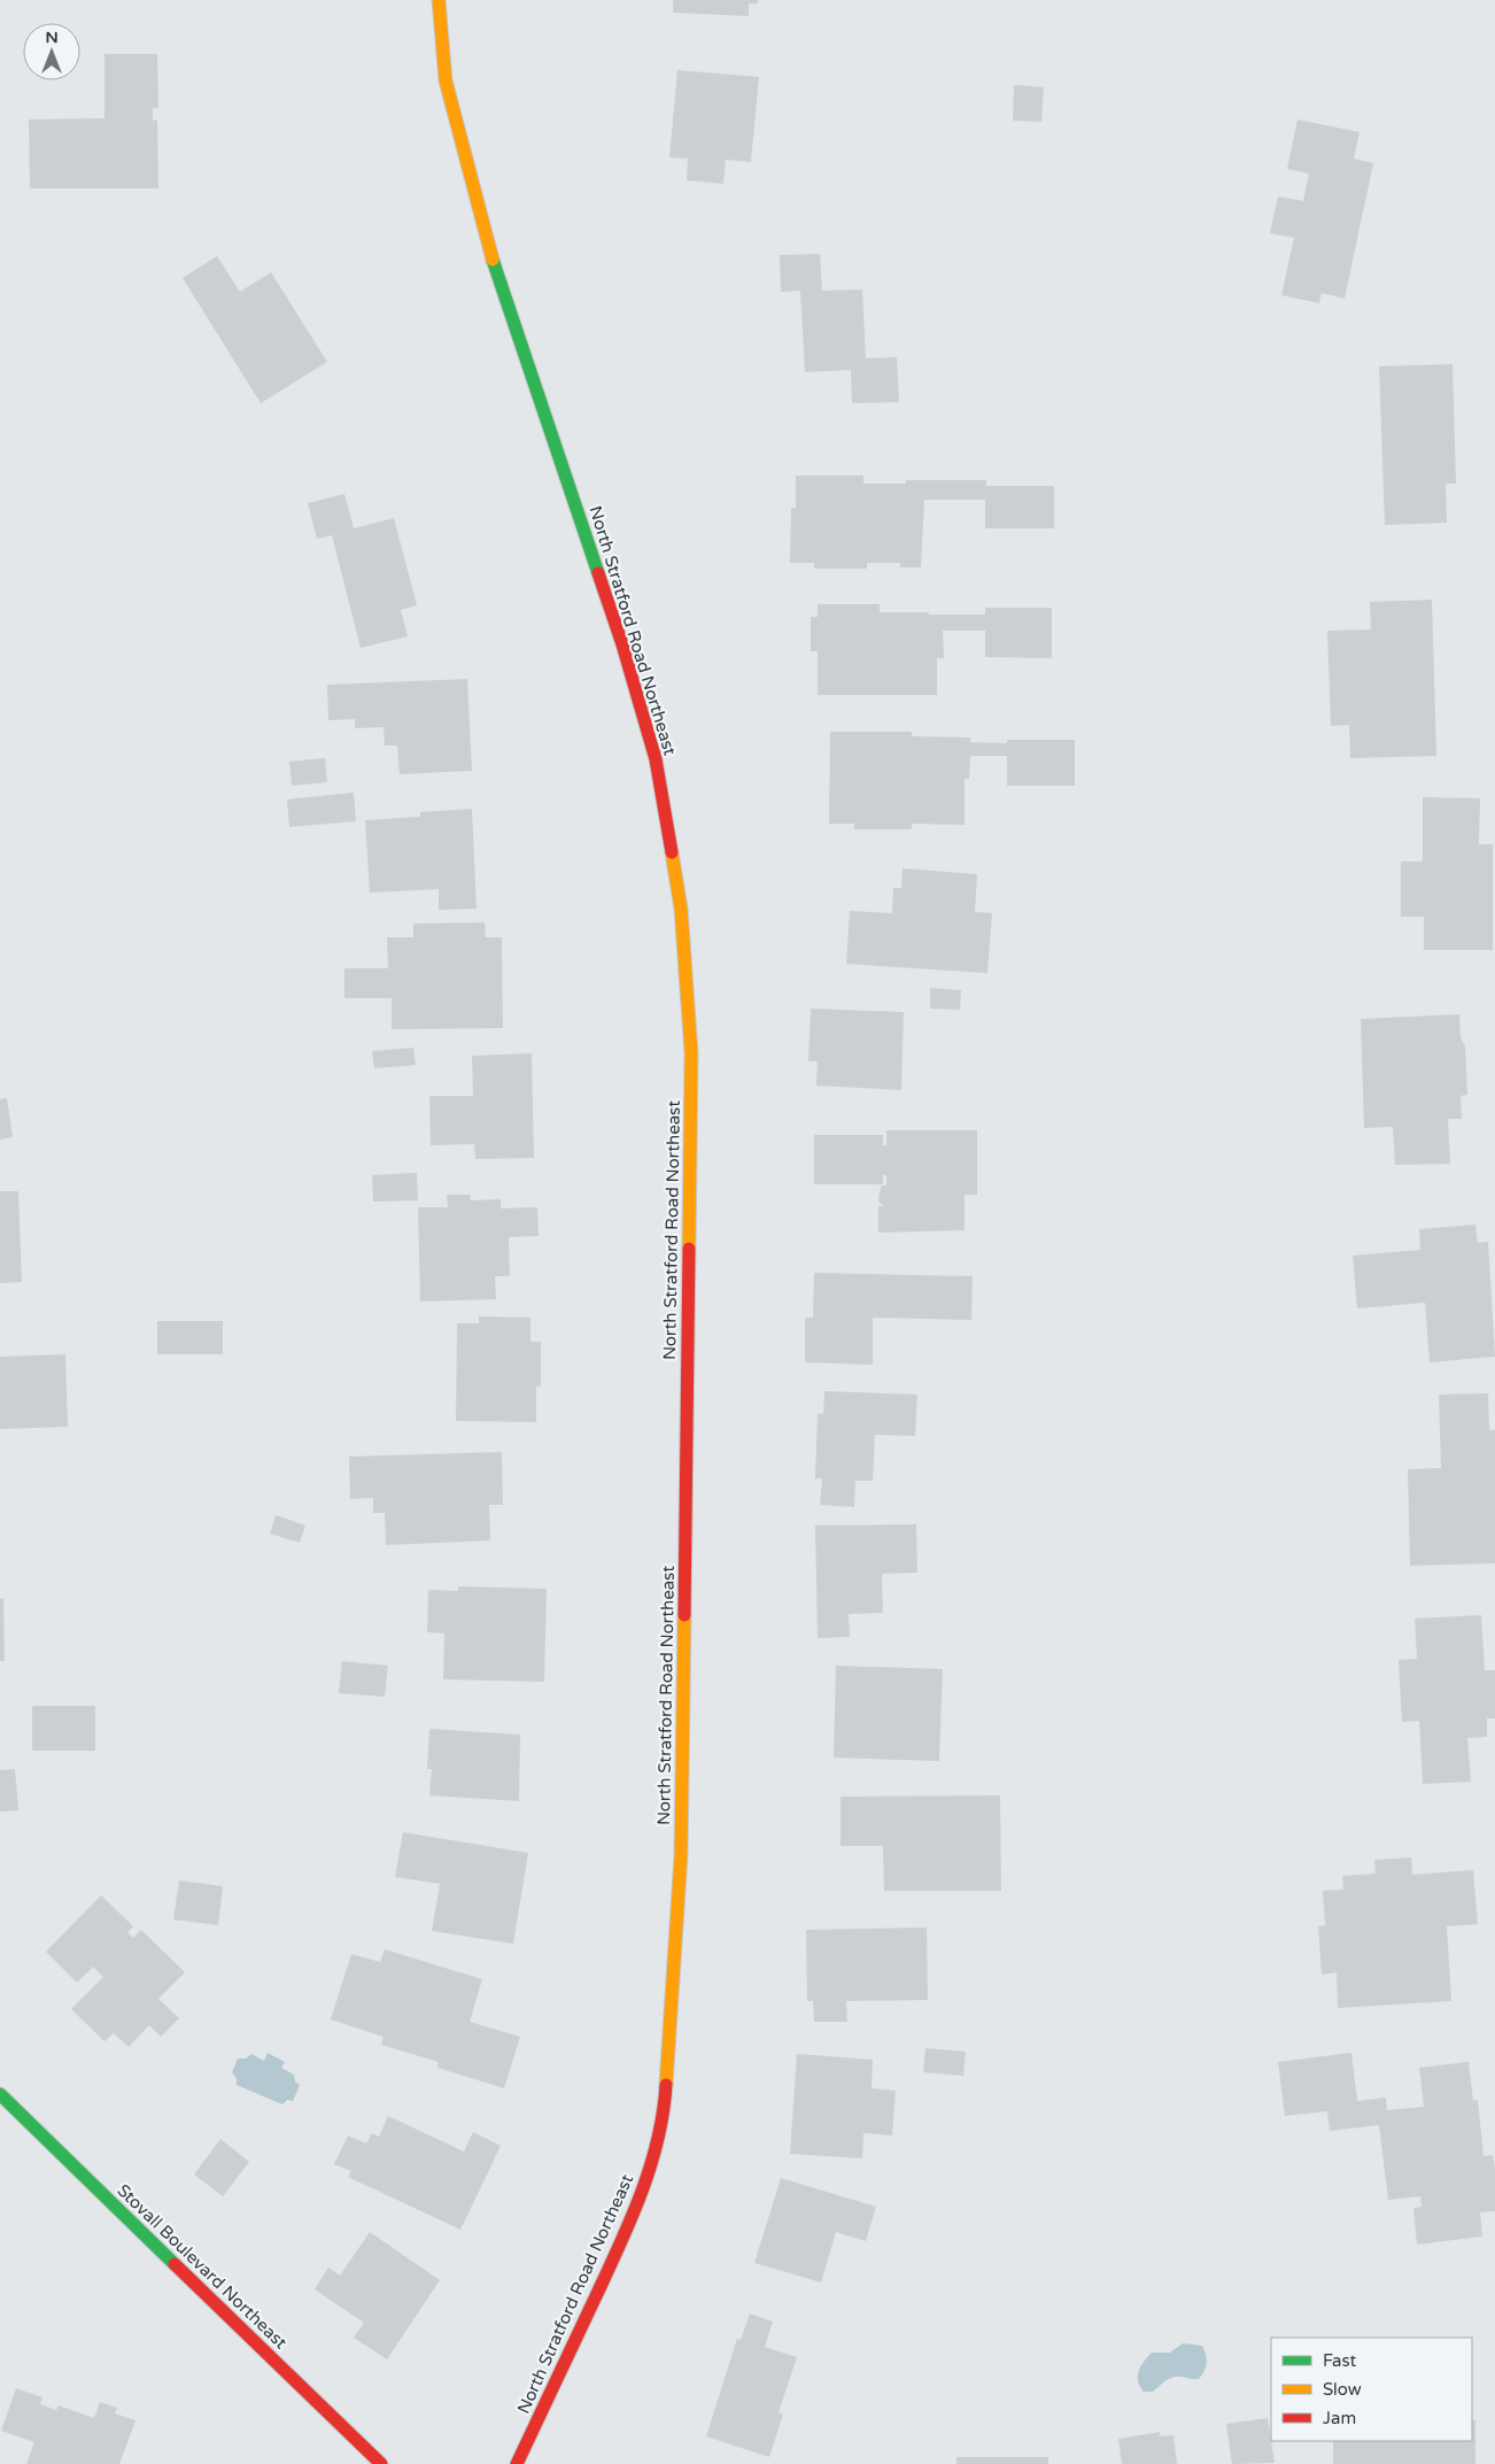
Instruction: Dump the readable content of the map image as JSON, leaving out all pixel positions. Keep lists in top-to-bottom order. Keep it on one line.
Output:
{"streets":{"street":["North Stratford Road Northeast","Stovall Boulevard Northeast"]},"legend":["Fast","Slow","Jam"],"north":"top"}
